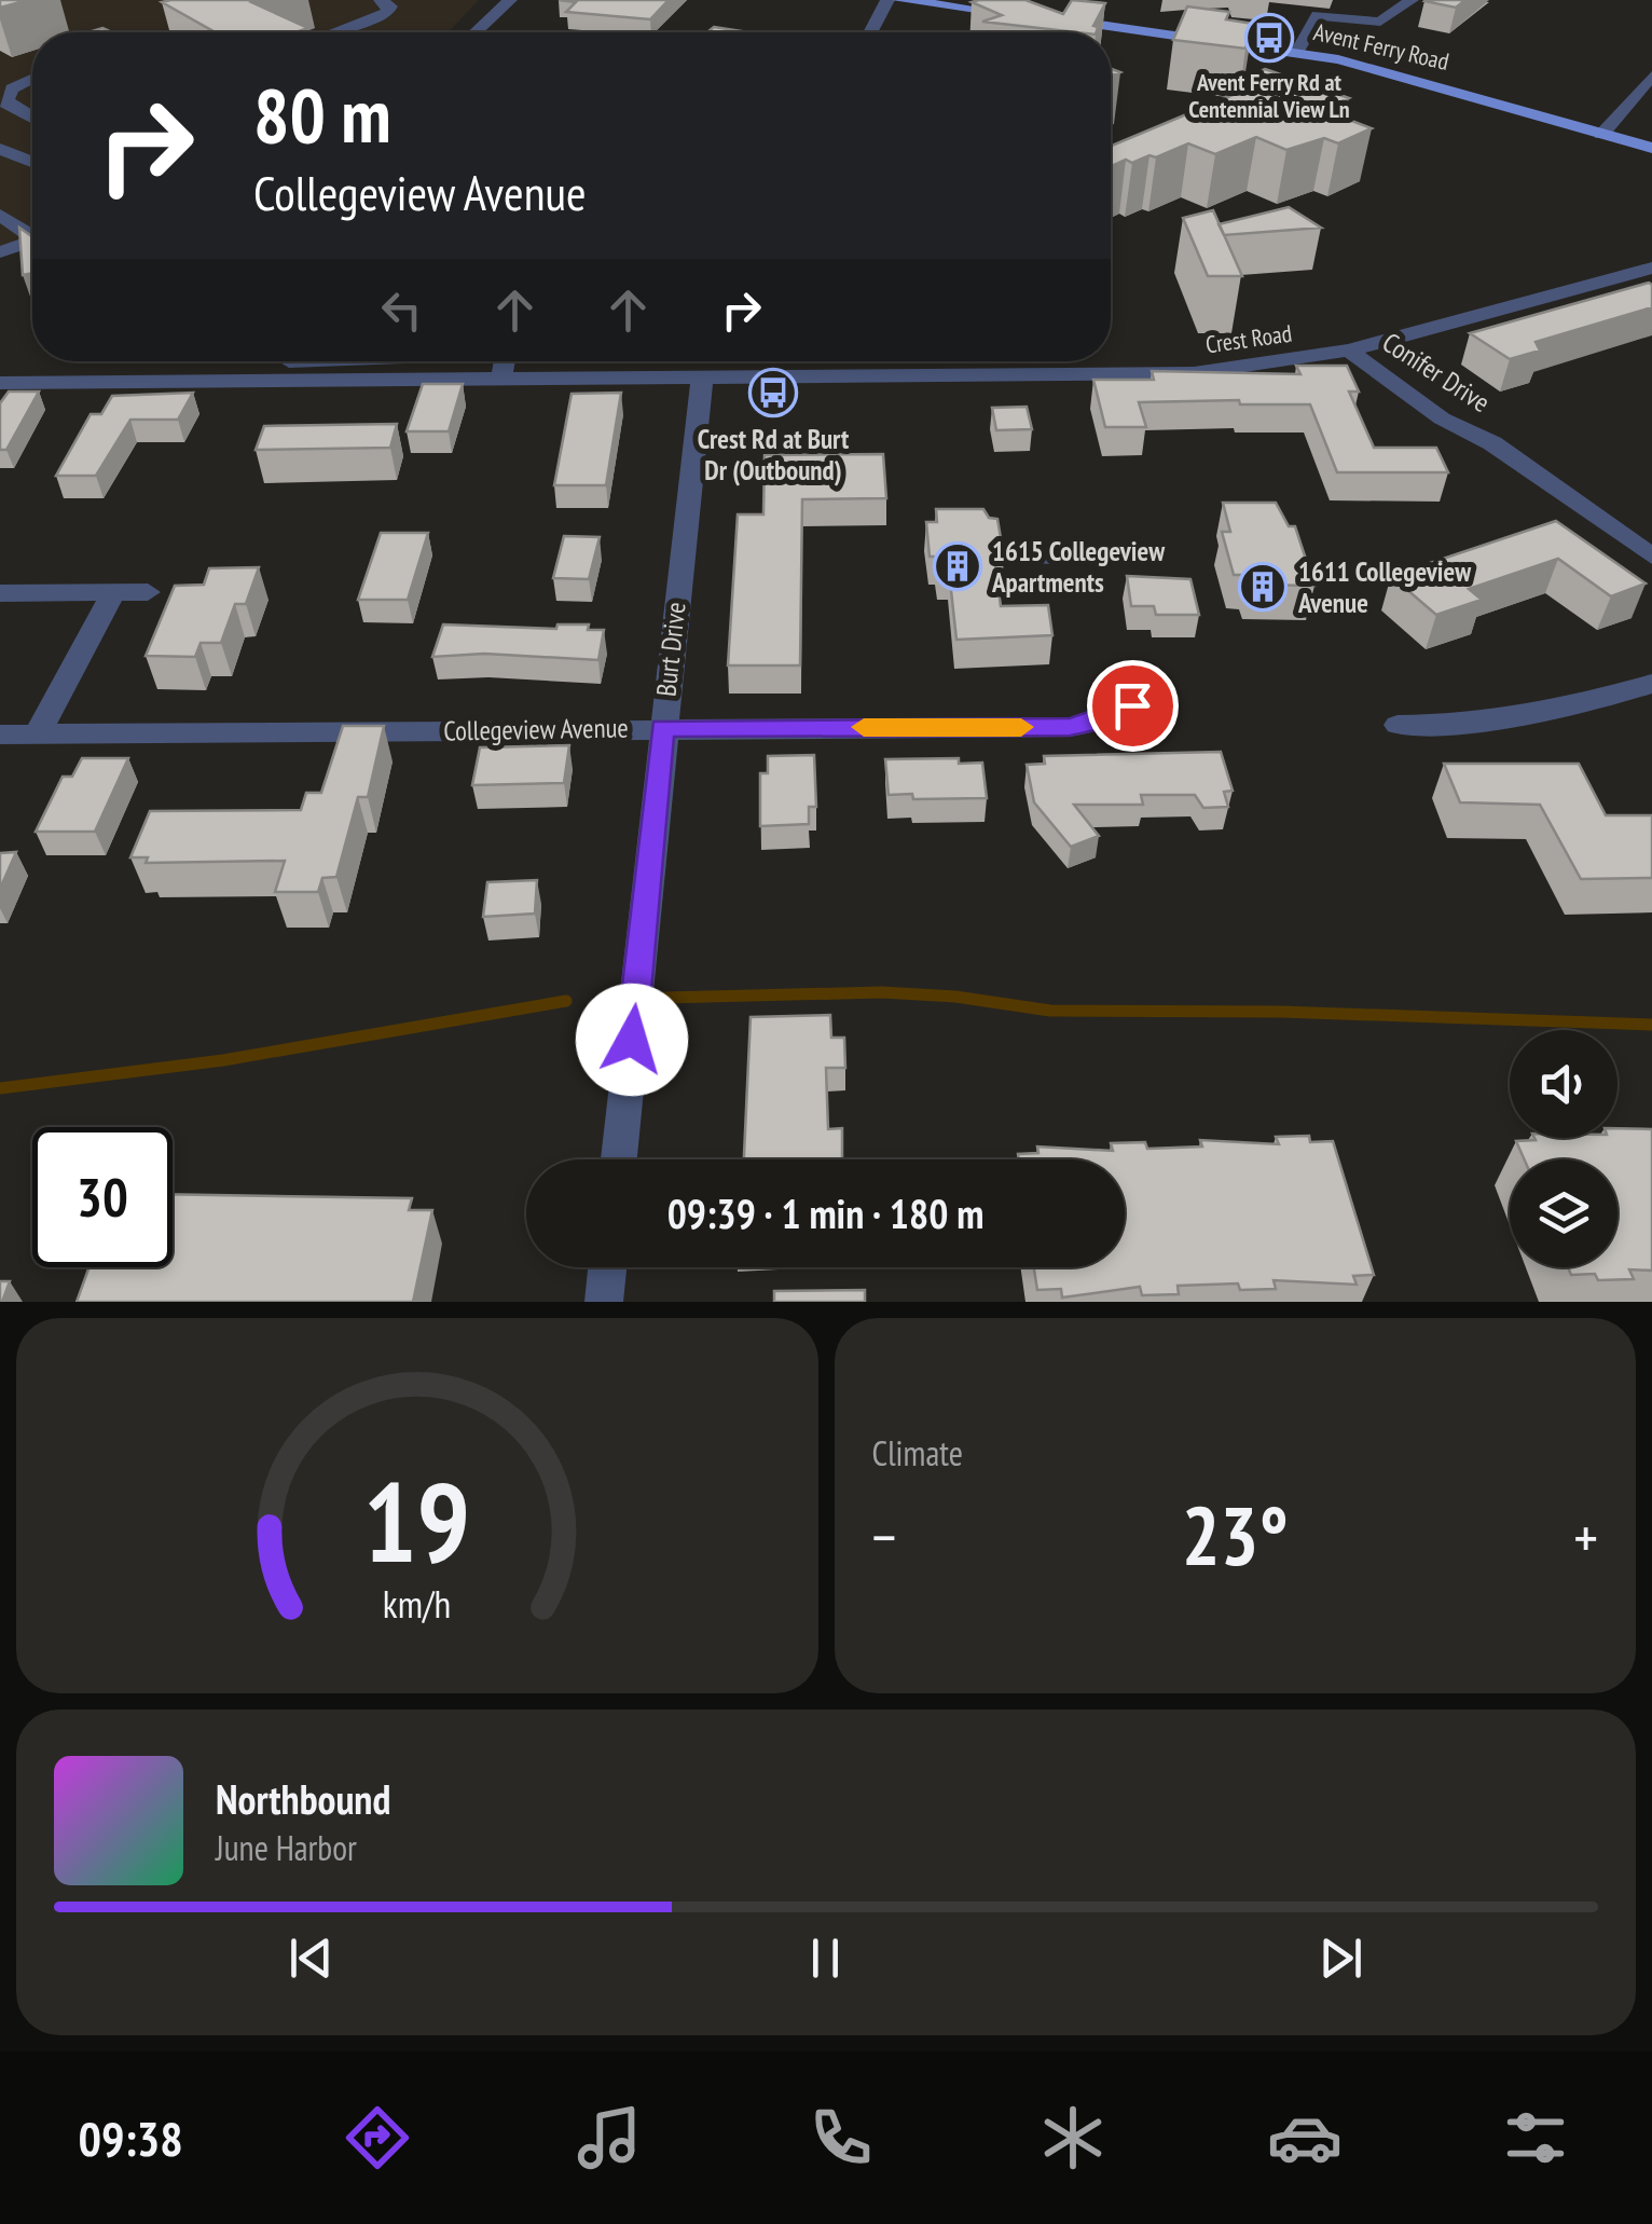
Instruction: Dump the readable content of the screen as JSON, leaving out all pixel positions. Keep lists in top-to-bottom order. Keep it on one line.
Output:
{"streets":{"main road":["Avent Ferry Road"],"street":["Crest Road","Conifer Drive","Burt Drive","Collegeview Avenue"]},"crossings":[["Crest Road","Conifer Drive"],["Crest Road","Burt Drive"],["Burt Drive","Collegeview Avenue"]],"places":{"bus stop":["Avent Ferry Rd at Centennial View Ln","Crest Rd at Burt Dr (Outbound)"],"building":["1615 Collegeview Apartments","1611 Collegeview Avenue"]},"page":{"turn":["80 m","Collegeview Avenue"],"limit":"30","trip":"09:39 · 1 min · 180 m","tile":"Climate","heat":["−","23°","+"],"song":["Northbound","June Harbor"],"tabs":"09:38","gauge":["19","km/h"]}}
